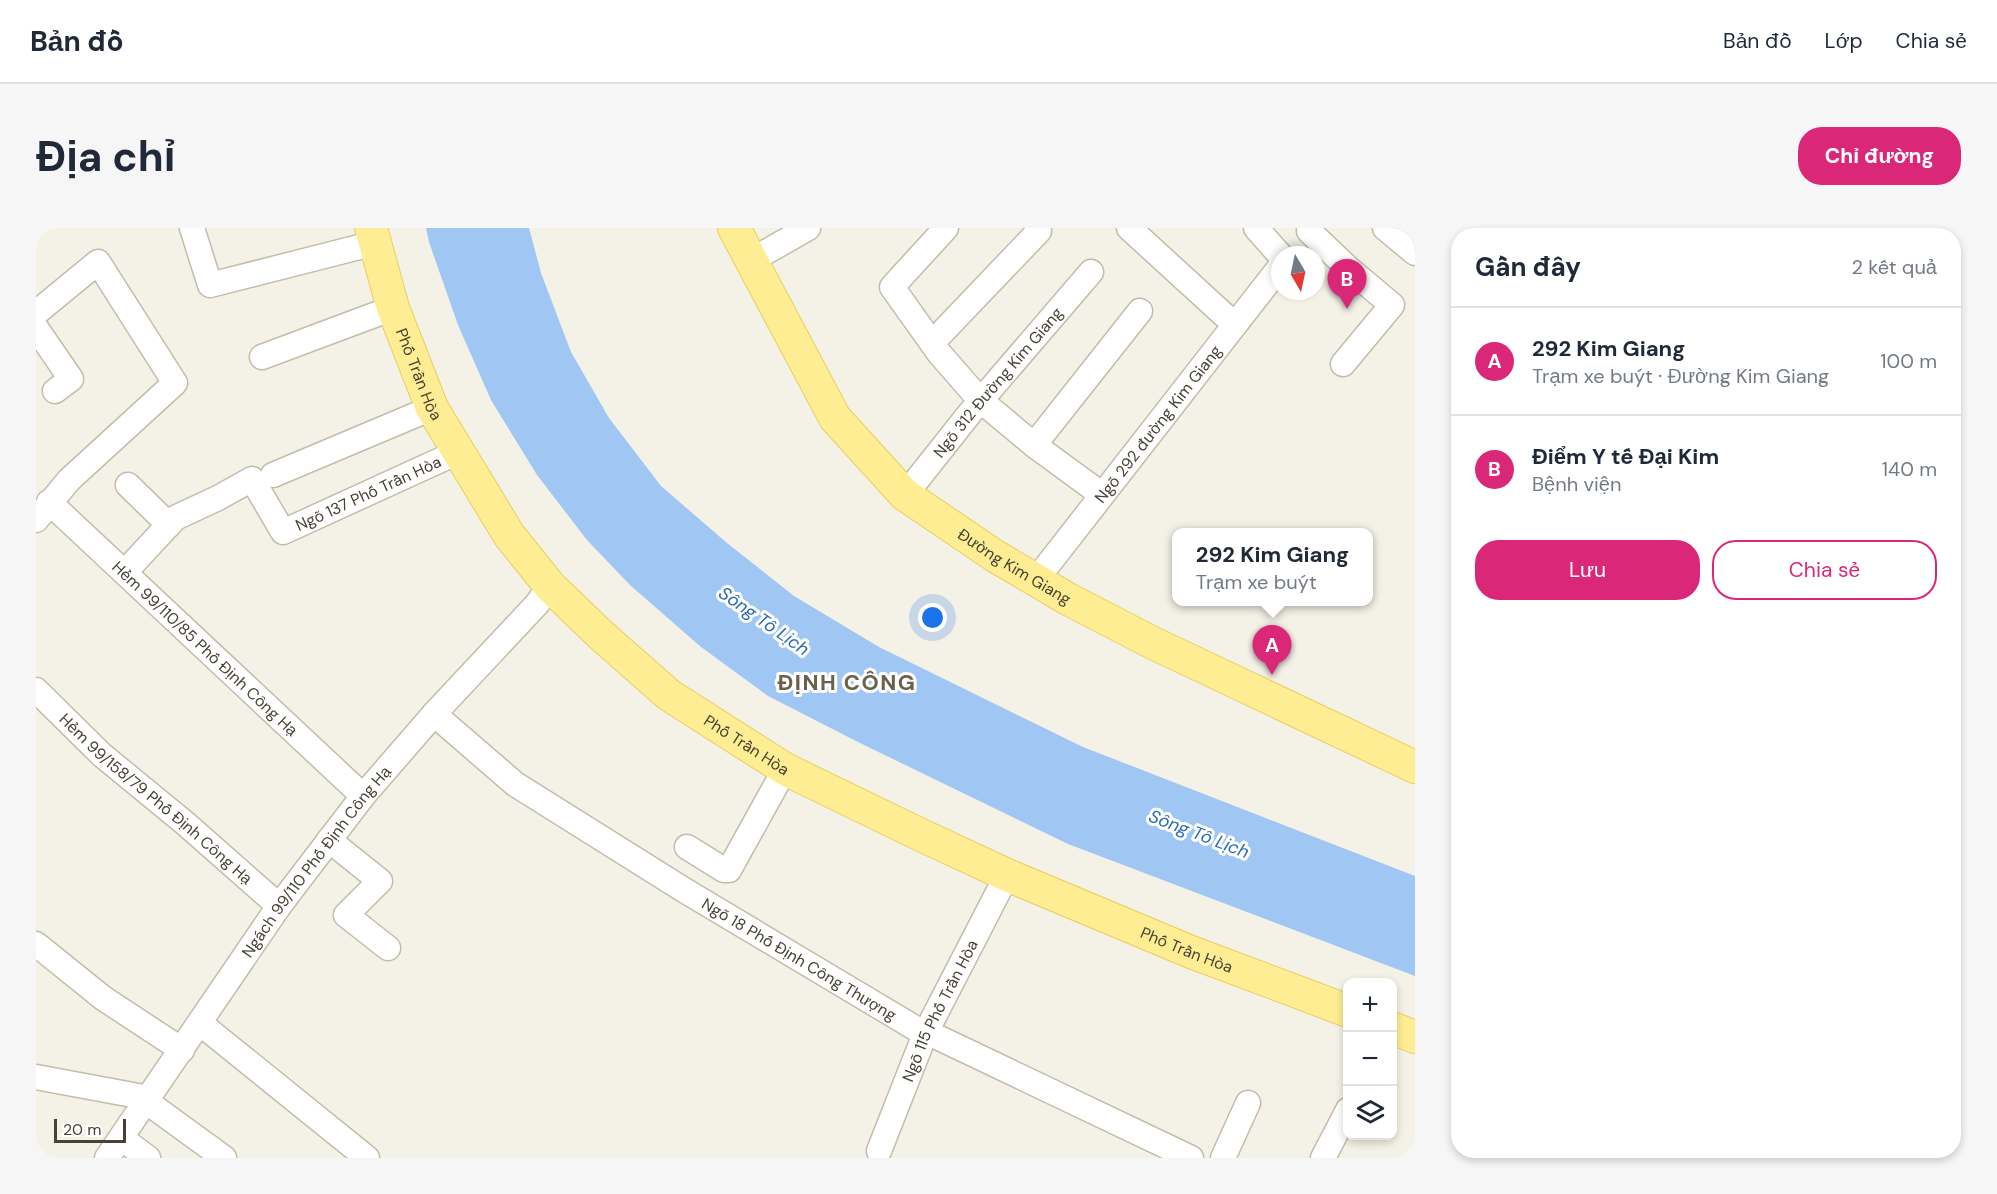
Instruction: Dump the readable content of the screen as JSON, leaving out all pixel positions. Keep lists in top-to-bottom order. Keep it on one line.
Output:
{"streets":{"main road":["Phố Trần Hòa","Đường Kim Giang"],"street":["Ngõ 312 Đường Kim Giang","Ngõ 292 đường Kim Giang","Ngõ 137 Phố Trần Hòa","Hẻm 99/110/85 Phố Định Công Hạ","Hẻm 99/158/79 Phố Định Công Hạ","Ngách 99/110 Phố Định Công Hạ","Ngõ 18 Phố Định Công Thượng","Ngõ 115 Phố Trần Hòa"]},"crossings":[["Phố Trần Hòa","Ngõ 137 Phố Trần Hòa"],["Phố Trần Hòa","Ngách 99/110 Phố Định Công Hạ"],["Phố Trần Hòa","Ngõ 115 Phố Trần Hòa"],["Ngõ 312 Đường Kim Giang","Đường Kim Giang"],["Ngõ 292 đường Kim Giang","Đường Kim Giang"],["Ngõ 137 Phố Trần Hòa","Hẻm 99/110/85 Phố Định Công Hạ"],["Hẻm 99/110/85 Phố Định Công Hạ","Ngách 99/110 Phố Định Công Hạ"],["Hẻm 99/158/79 Phố Định Công Hạ","Ngách 99/110 Phố Định Công Hạ"],["Ngách 99/110 Phố Định Công Hạ","Ngõ 18 Phố Định Công Thượng"],["Ngõ 18 Phố Định Công Thượng","Ngõ 115 Phố Trần Hòa"]],"districts":["ĐỊNH CÔNG"],"water":["Sông Tô Lịch"],"scale_bar":"20 m","north":"bottom","page":{"header":"Bản đồ","nav":["Bản đồ","Lớp","Chia sẻ"],"buttons":["Chỉ đường",["Lưu","Chia sẻ"]],"title":"Địa chỉ","heading":["Gần đây","2 kết quả"],"pins":["B","A"],"list":[{"mark":"A","name":"292 Kim Giang","note":"Trạm xe buýt · Đường Kim Giang","value":"100 m"},{"mark":"B","name":"Điểm Y tế Đại Kim","note":"Bệnh viện","value":"140 m"}],"popup":["292 Kim Giang","Trạm xe buýt"],"map_buttons":["+","−"],"scale":"20 m"}}
